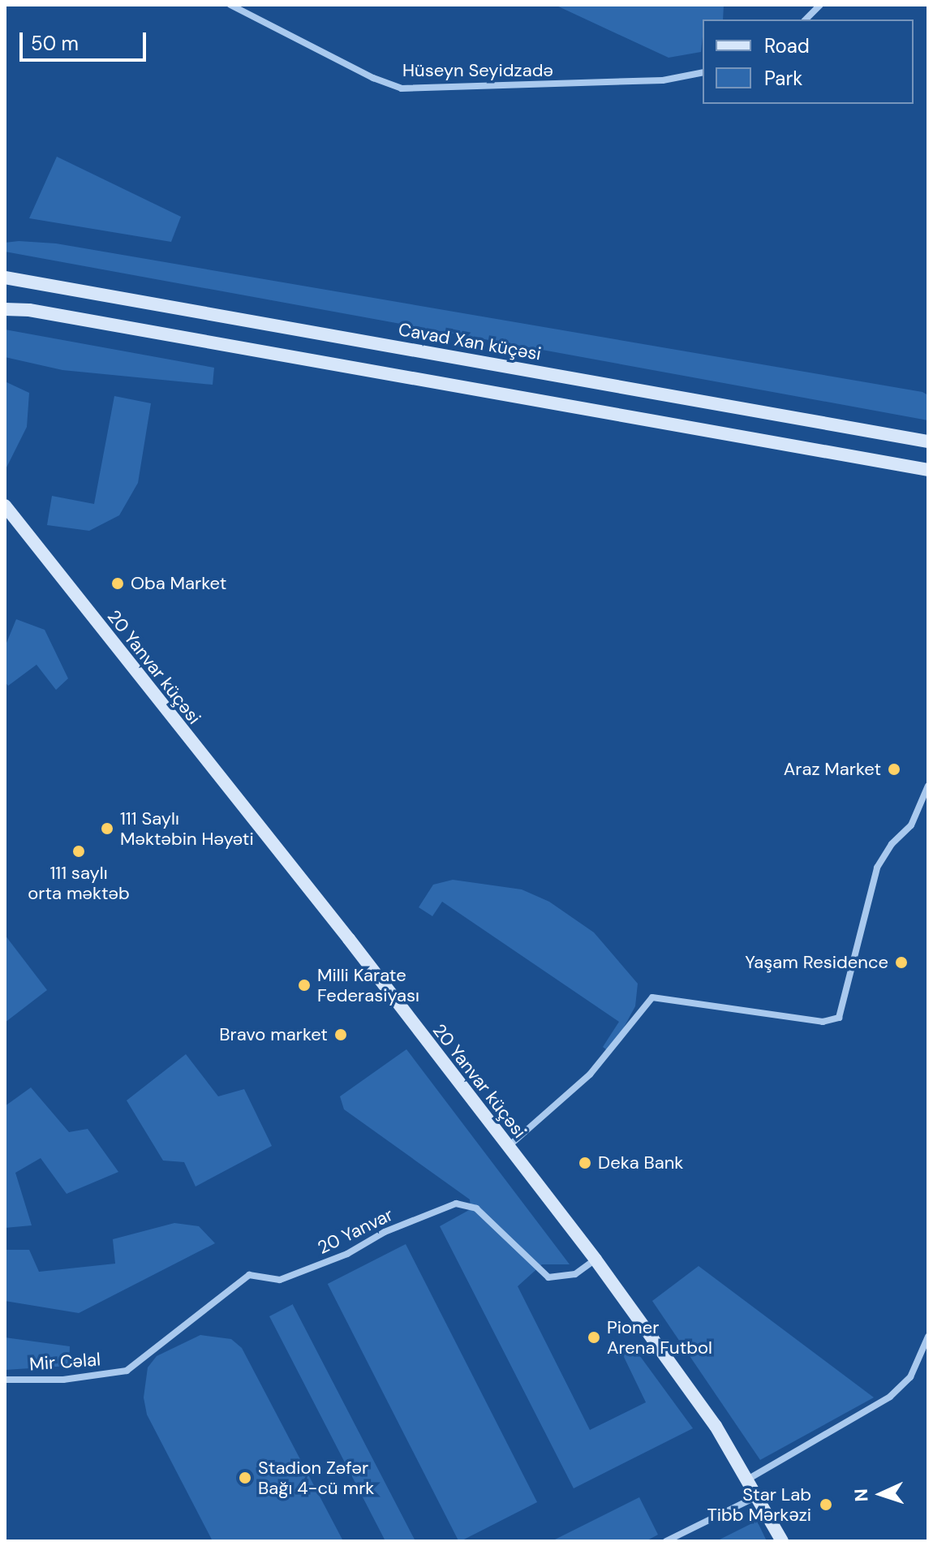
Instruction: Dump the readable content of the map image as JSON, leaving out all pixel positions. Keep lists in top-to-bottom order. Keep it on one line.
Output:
{"streets":{"street":["Hüseyn Seyidzadə","Cavad Xan küçəsi","20 Yanvar küçəsi","20 Yanvar","Mir Cəlal"]},"crossings":[["20 Yanvar küçəsi","20 Yanvar"],["20 Yanvar","Mir Cəlal"]],"places":["Oba Market","Araz Market","111 Saylı Məktəbin Həyəti","111 saylı orta məktəb","Yaşam Residence","Milli Karate Federasiyası","Bravo market","Deka Bank","Pioner Arena Futbol","Stadion Zəfər Bağı 4-cü mrk","Star Lab Tibb Mәrkәzi"],"legend":["Road","Park"],"scale_bar":"50 m","north":"left"}
